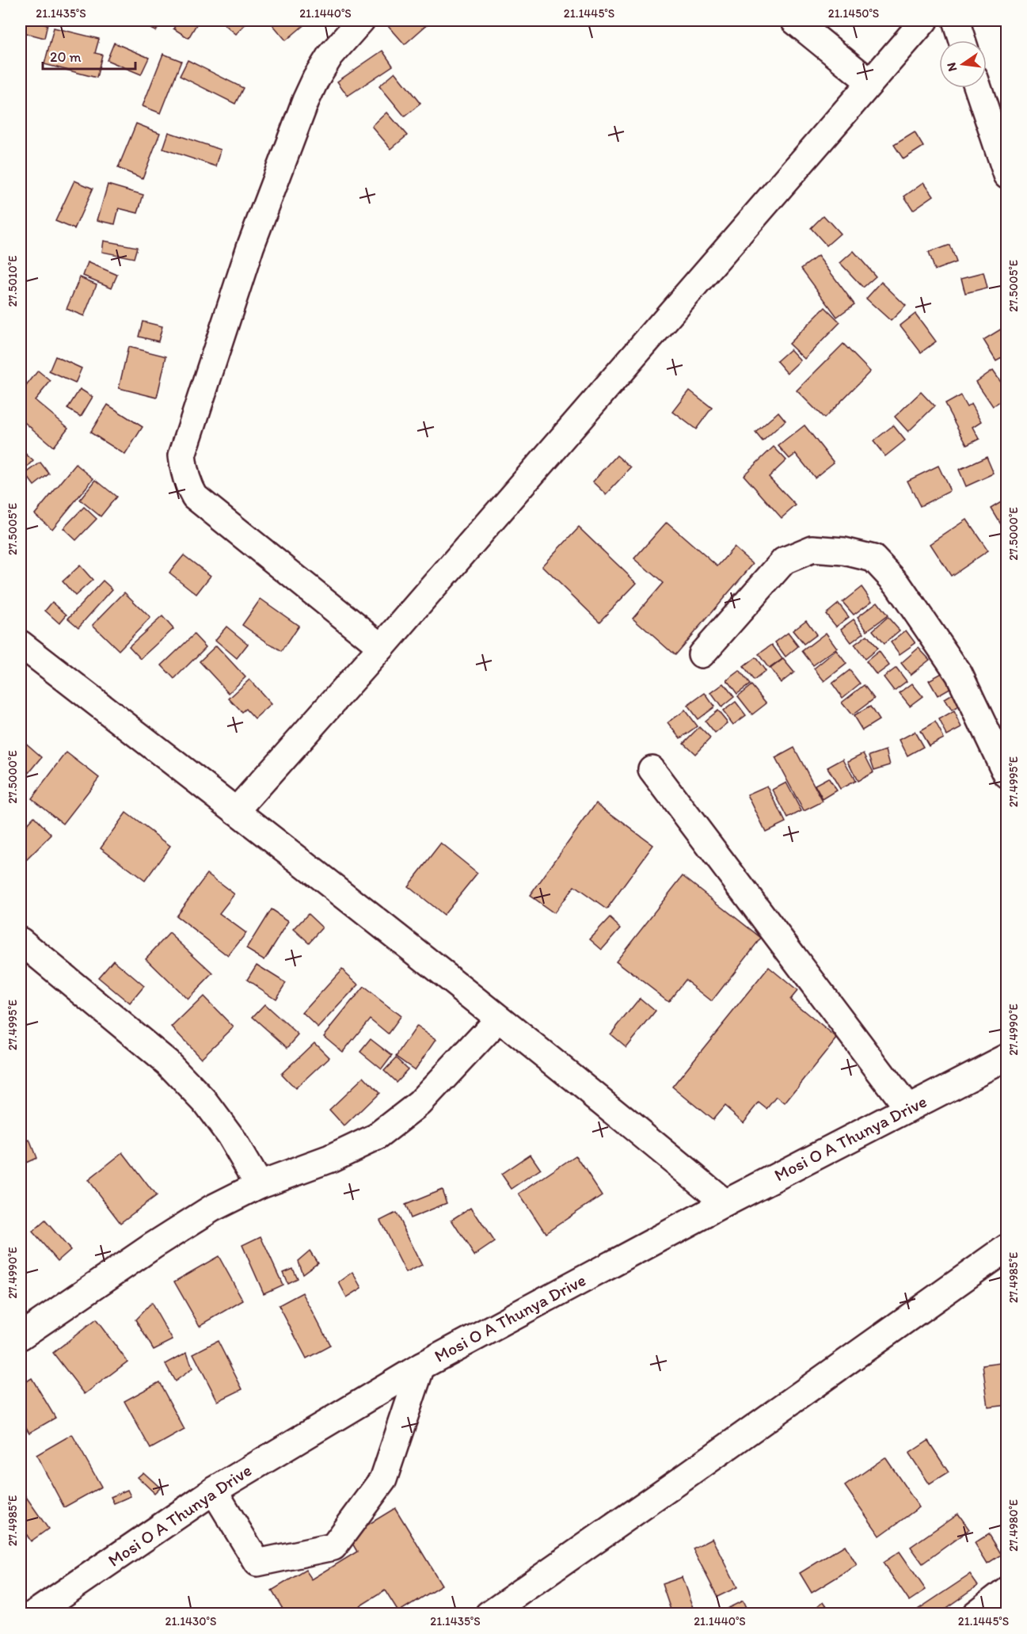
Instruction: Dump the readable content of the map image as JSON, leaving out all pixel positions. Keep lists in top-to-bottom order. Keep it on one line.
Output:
{"streets":{"street":["Mosi O A Thunya Drive"]},"scale_bar":"20 m","north":"left","coordinates":["21.1435°S","21.1440°S","21.1445°S","21.1450°S","27.5010°E","27.5005°E","27.5000°E","27.4995°E","27.4990°E","27.4985°E","27.4980°E","21.1430°S"]}
